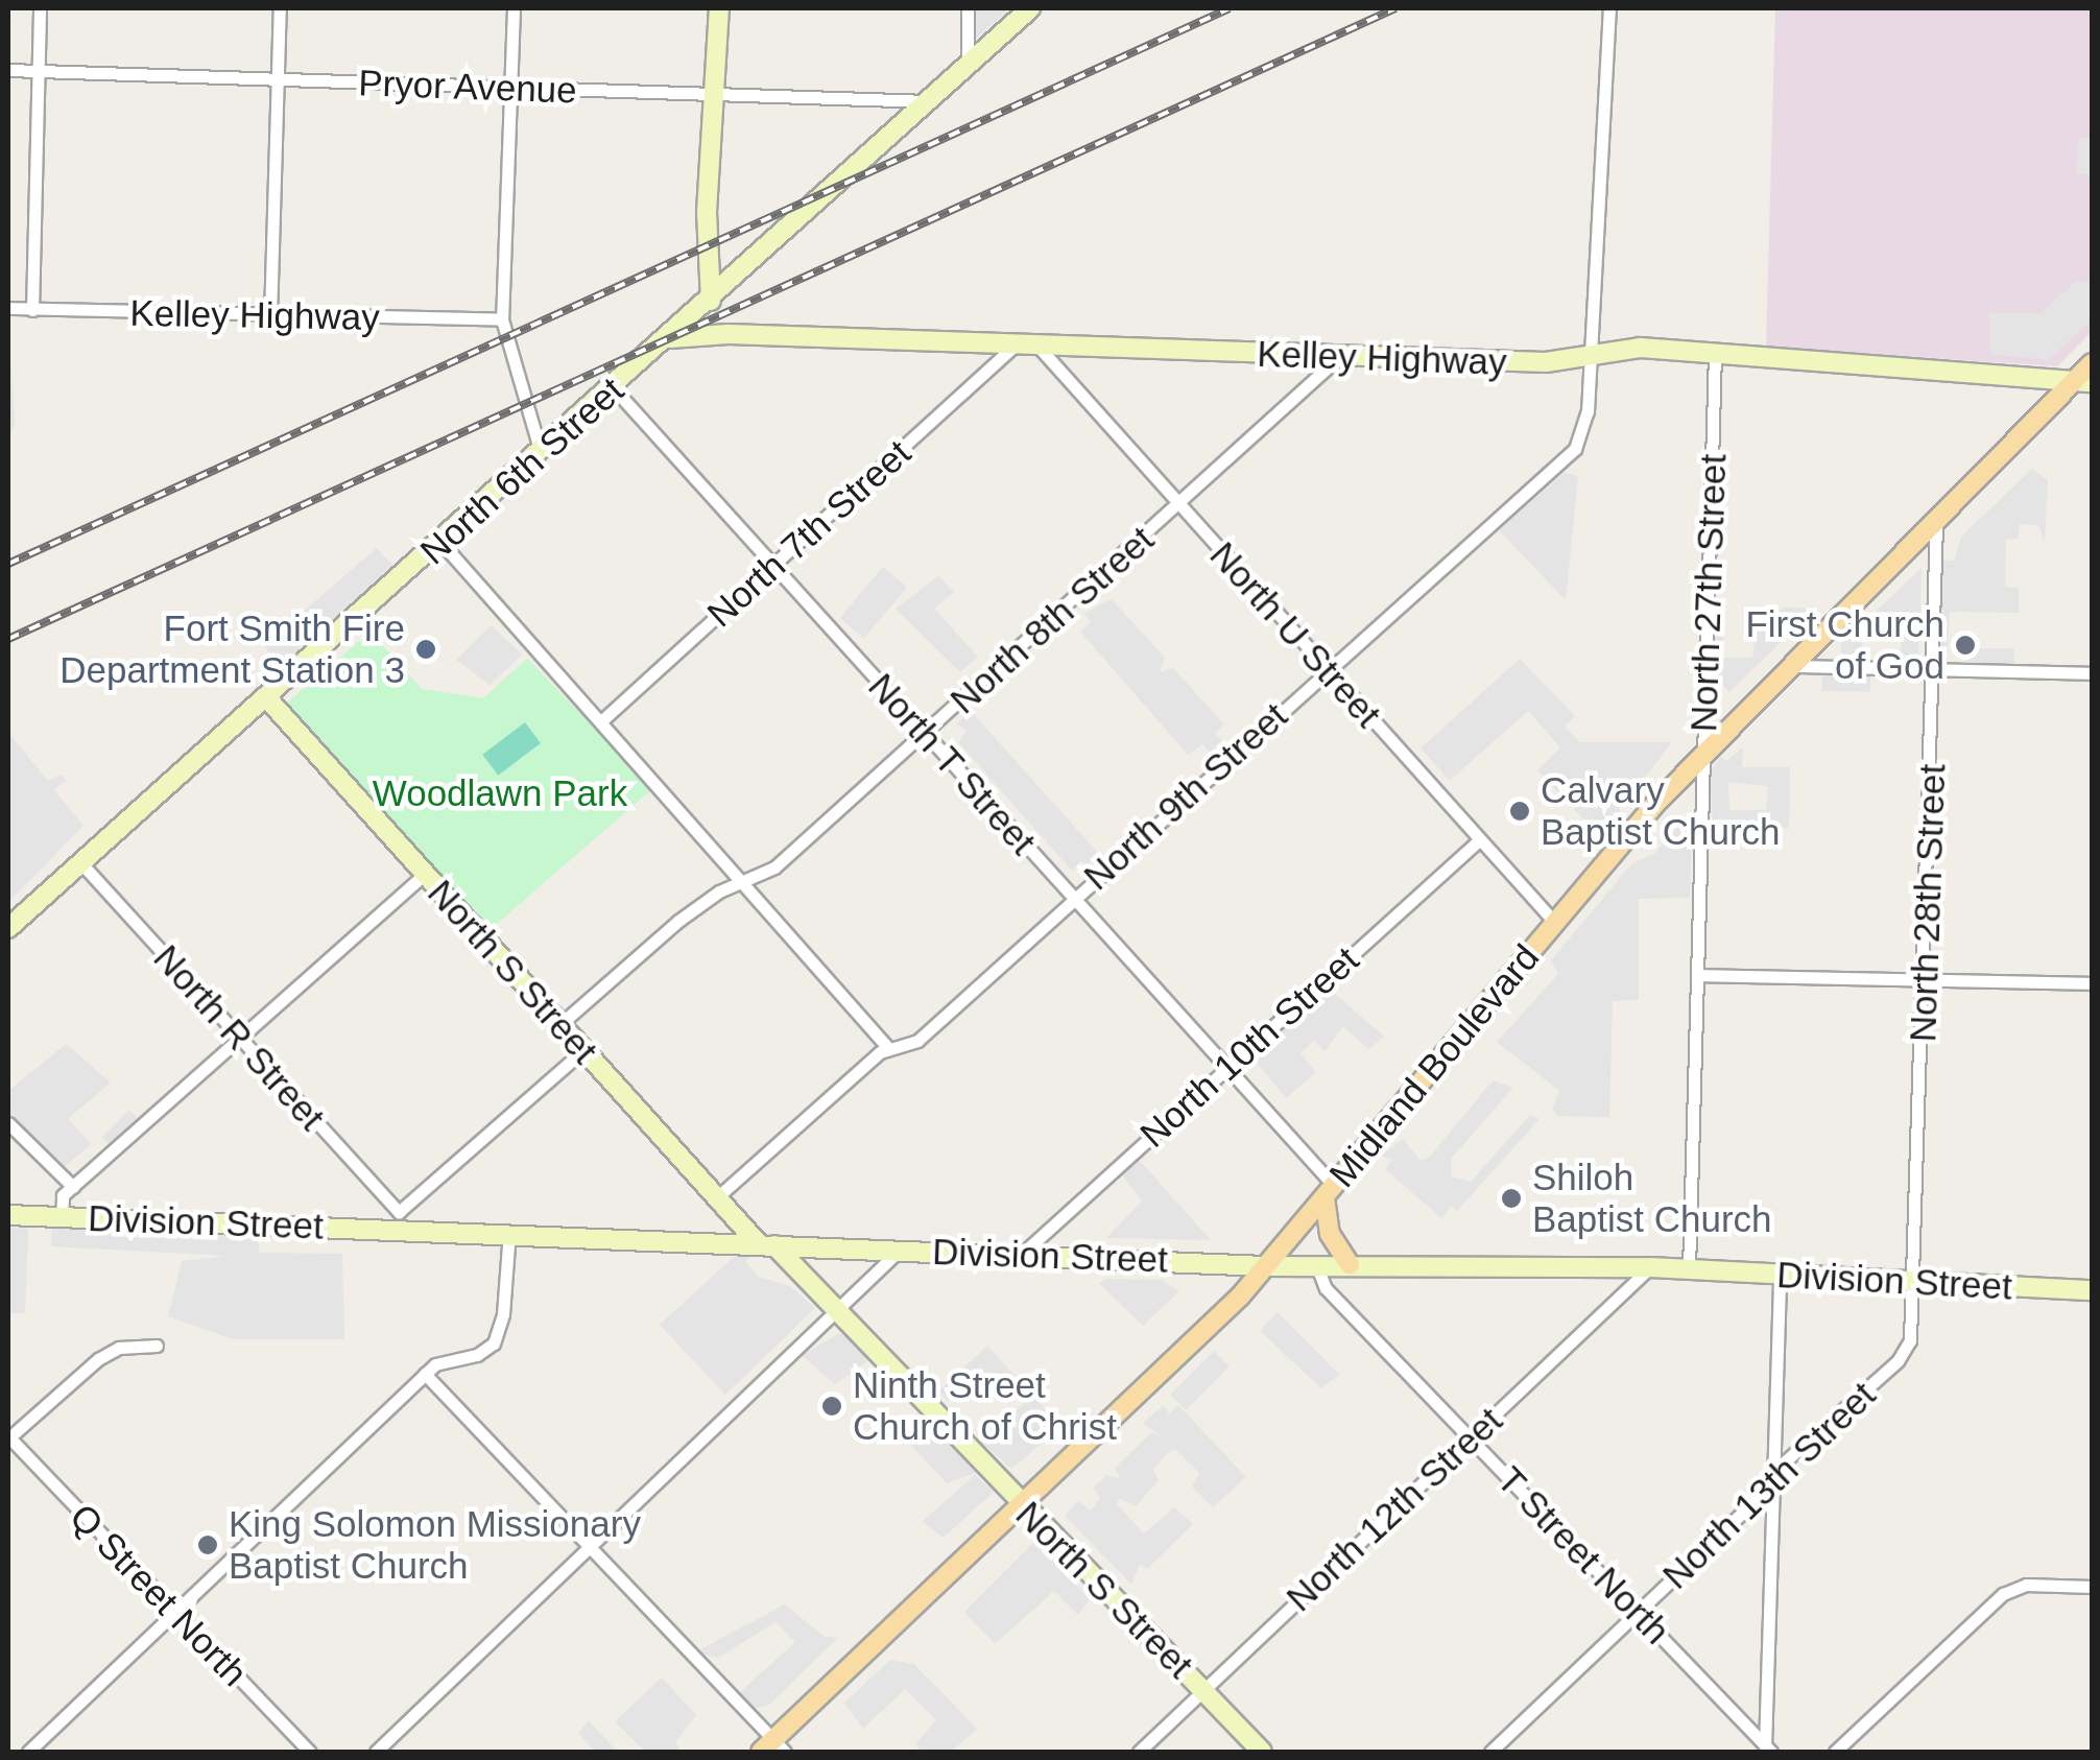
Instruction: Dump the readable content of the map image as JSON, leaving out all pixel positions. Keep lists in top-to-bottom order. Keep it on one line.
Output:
{"streets":{"main road":["Midland Boulevard"],"street":["Pryor Avenue","Kelley Highway","North 6th Street","North 7th Street","North 27th Street","North 8th Street","North U Street","North T Street","North 9th Street","North 28th Street","North S Street","North R Street","North 10th Street","Division Street","North 13th Street","North 12th Street","T Street North","Q Street North"]},"crossings":[["Pryor Avenue","North 6th Street"],["Kelley Highway","North 6th Street"],["Kelley Highway","North 7th Street"],["Kelley Highway","North 27th Street"],["Kelley Highway","North 8th Street"],["Kelley Highway","North U Street"],["Kelley Highway","North 9th Street"],["Kelley Highway","Midland Boulevard"],["North 6th Street","North T Street"],["North 6th Street","North S Street"],["North 6th Street","North R Street"],["North 7th Street","North T Street"],["North 27th Street","Midland Boulevard"],["North 27th Street","Division Street"],["North 8th Street","North U Street"],["North 8th Street","North T Street"],["North 8th Street","North S Street"],["North U Street","North 9th Street"],["North U Street","North 10th Street"],["North U Street","Midland Boulevard"],["North T Street","North 9th Street"],["North T Street","North 10th Street"],["North T Street","Midland Boulevard"],["North 9th Street","North S Street"],["North 28th Street","Midland Boulevard"],["North 28th Street","Division Street"],["North 28th Street","North 13th Street"],["North S Street","Midland Boulevard"],["North S Street","Division Street"],["North S Street","North 12th Street"],["North R Street","Division Street"],["North 10th Street","Division Street"],["Midland Boulevard","Division Street"],["Division Street","North 13th Street"],["Division Street","North 12th Street"],["Division Street","T Street North"],["North 13th Street","T Street North"],["North 12th Street","T Street North"]],"parks":["Woodlawn Park"],"places":["First Church of God","Fort Smith Fire Department Station 3","Calvary Baptist Church","Shiloh Baptist Church","Ninth Street Church of Christ","King Solomon Missionary Baptist Church"]}
